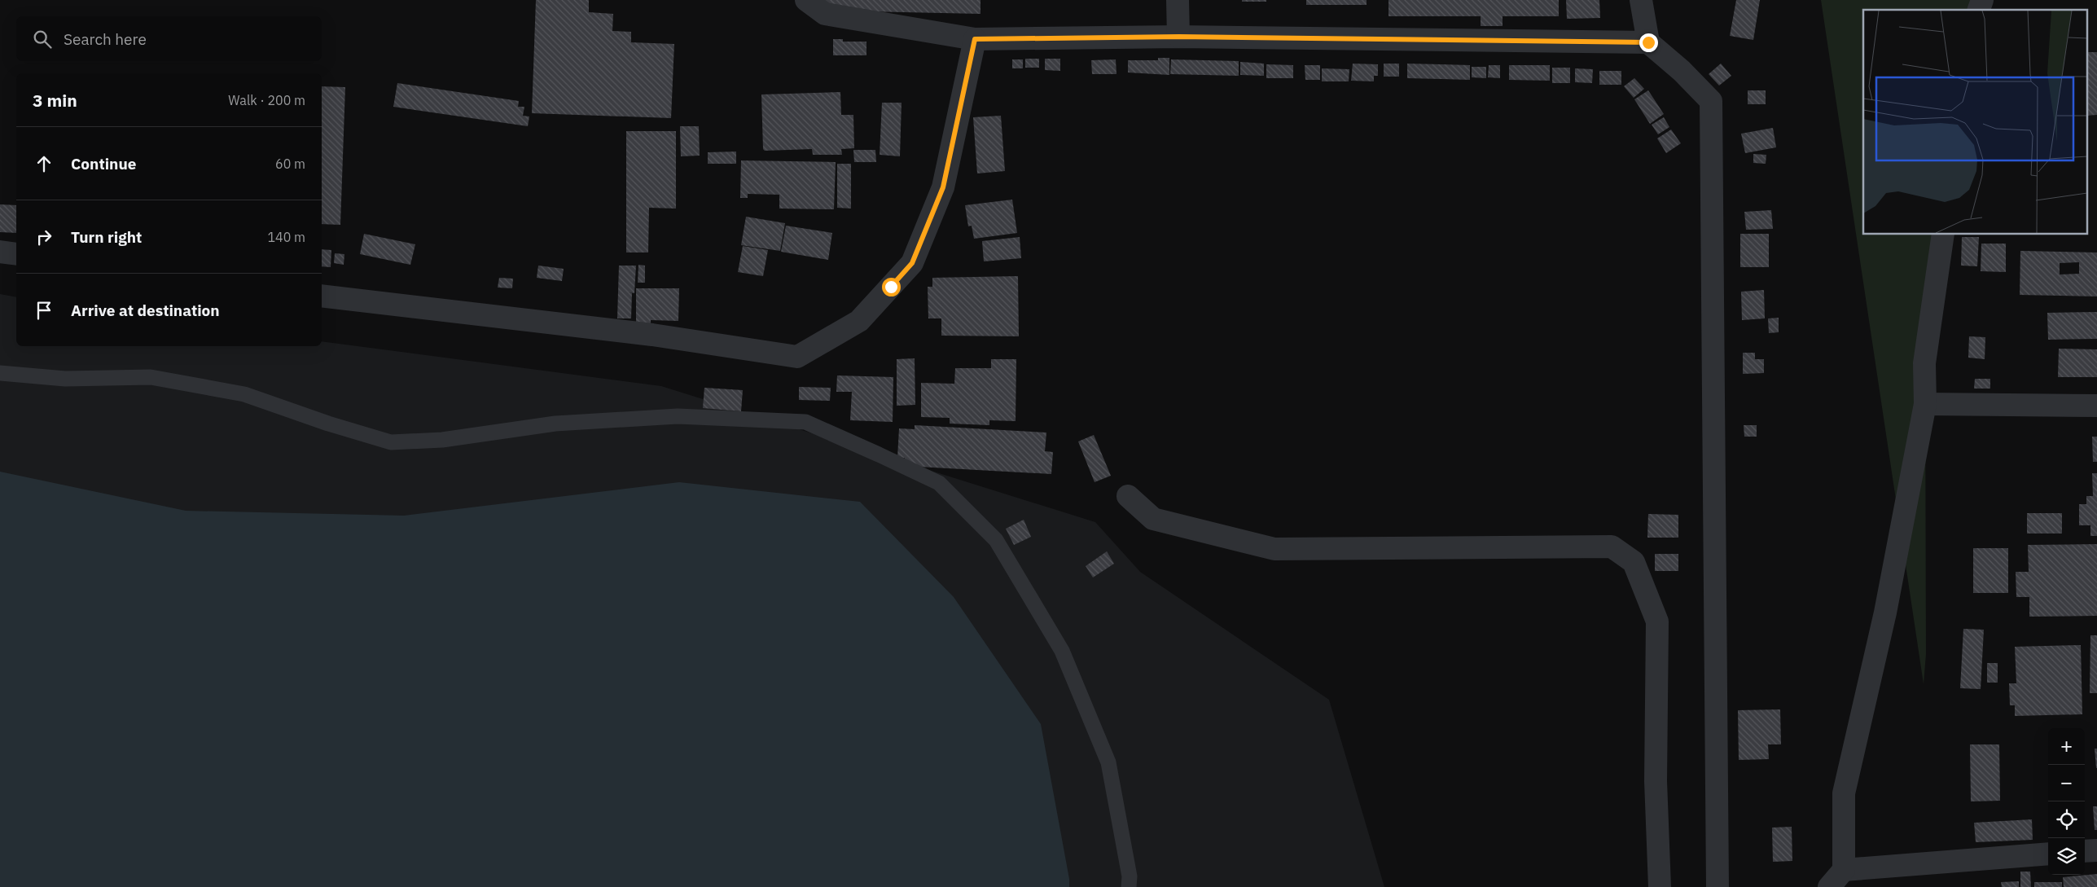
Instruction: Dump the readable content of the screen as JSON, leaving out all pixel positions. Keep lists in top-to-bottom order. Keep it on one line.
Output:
{"page":{"search":"Search here","heading":["3 min","Walk · 200 m"],"list":[["Continue","60 m"],["Turn right","140 m"],"Arrive at destination"],"map_buttons":["+","−"]}}
